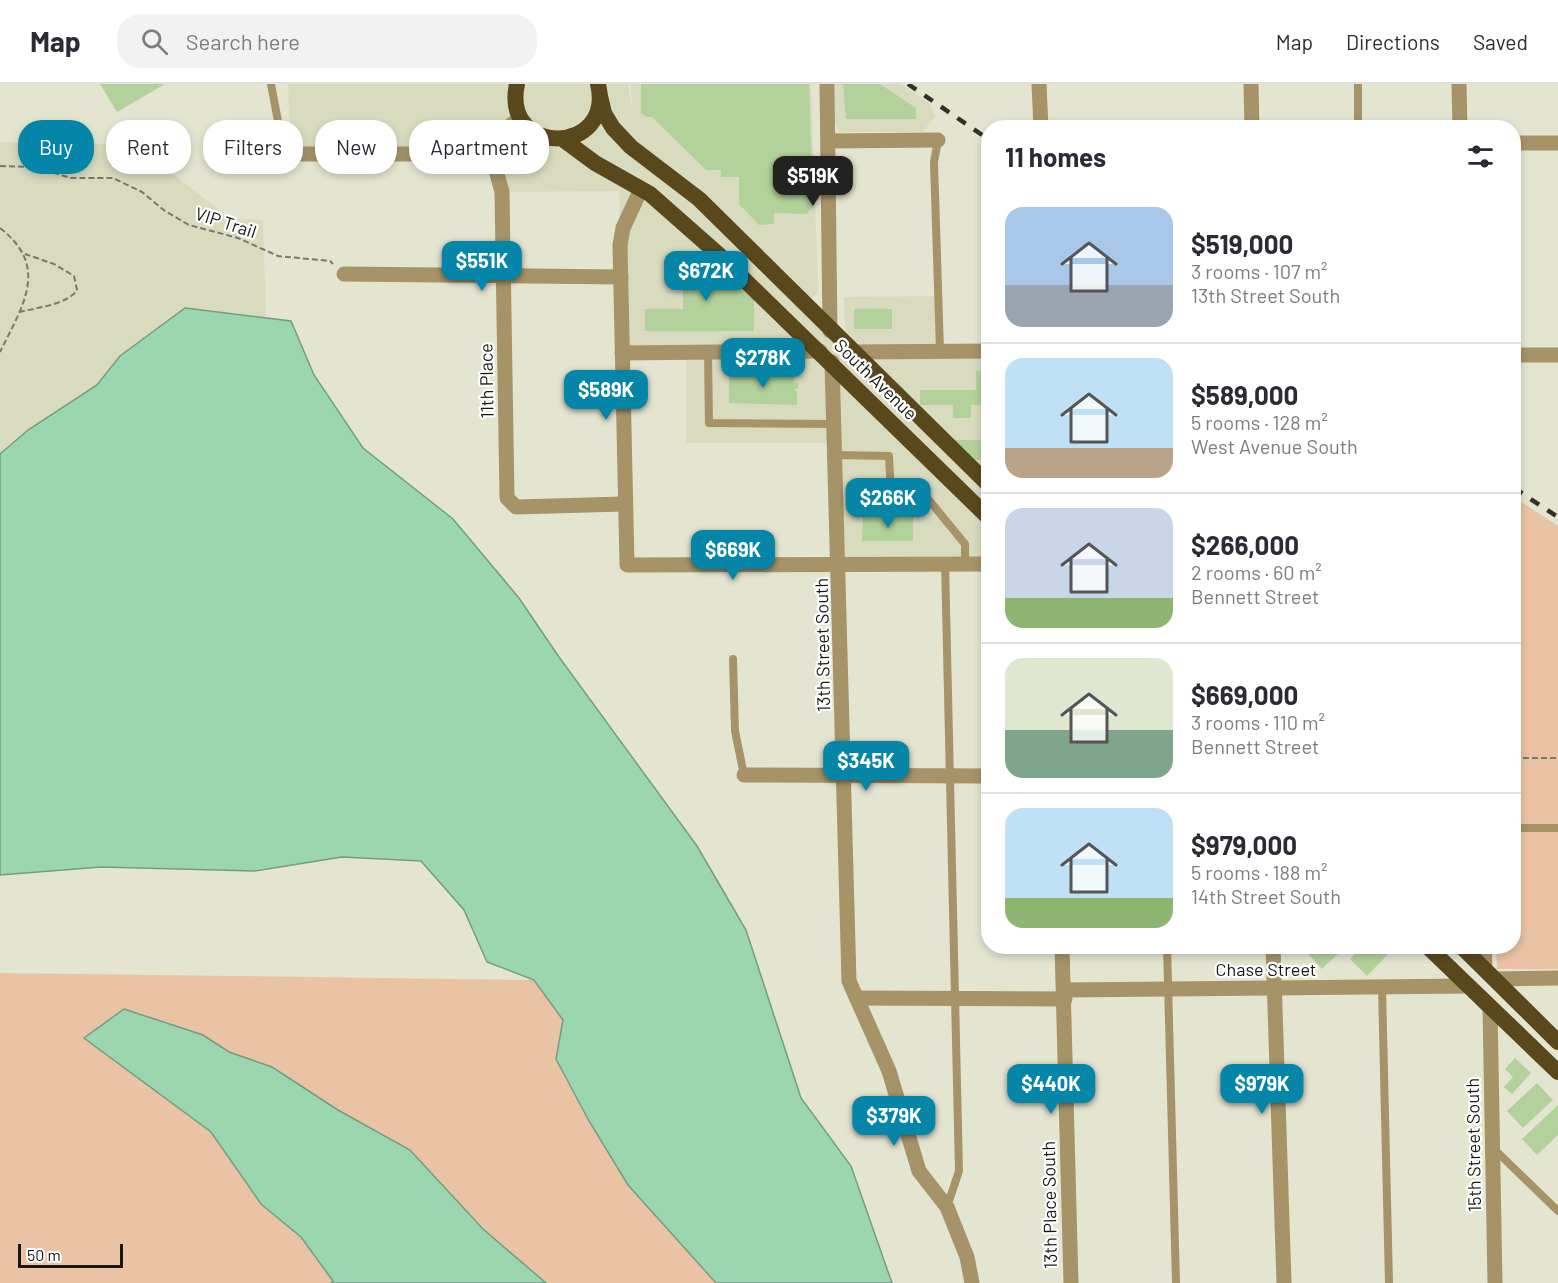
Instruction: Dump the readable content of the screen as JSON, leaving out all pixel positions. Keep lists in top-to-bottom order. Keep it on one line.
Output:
{"streets":{"highway":["South Avenue"],"street":["11th Place","13th Street South","Chase Street","15th Street South","13th Place South"],"path":["VIP Trail"]},"crossings":[["South Avenue","13th Street South"],["13th Street South","Chase Street"],["Chase Street","13th Place South"]],"scale_bar":"50 m","page":{"header":"Map","search":"Search here","nav":["Map","Directions","Saved"],"chip":["Buy","Rent","Filters","New","Apartment"],"heading":"11 homes","price":["$519K","$551K","$672K","$278K","$589K","$266K","$669K","$345K","$440K","$979K","$379K"],"list":[{"name":"$519,000","note":"3 rooms · 107 m² · 13th Street South"},{"name":"$589,000","note":"5 rooms · 128 m² · West Avenue South"},{"name":"$266,000","note":"2 rooms · 60 m² · Bennett Street"},{"name":"$669,000","note":"3 rooms · 110 m² · Bennett Street"},{"name":"$979,000","note":"5 rooms · 188 m² · 14th Street South"}],"scale":"50 m"}}
